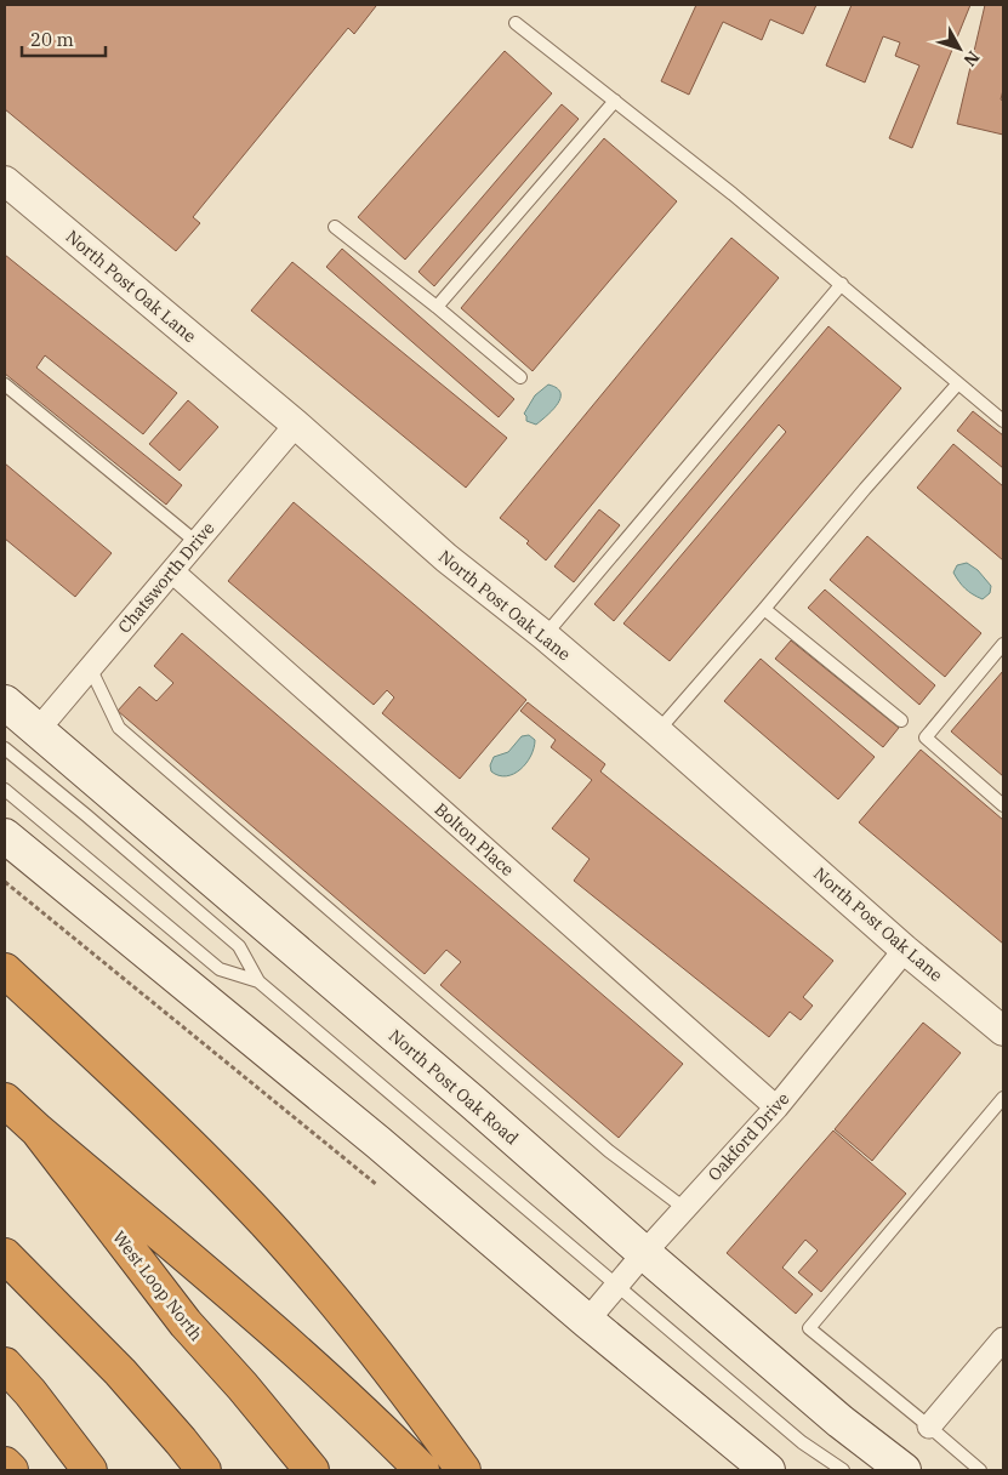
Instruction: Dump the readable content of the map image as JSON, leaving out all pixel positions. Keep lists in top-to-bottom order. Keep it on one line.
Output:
{"streets":{"highway":["West Loop North"],"main road":["North Post Oak Road"],"street":["North Post Oak Lane","Chatsworth Drive","Bolton Place","Oakford Drive"]},"crossings":[["North Post Oak Lane","Chatsworth Drive"],["North Post Oak Lane","Oakford Drive"],["Chatsworth Drive","Bolton Place"],["Chatsworth Drive","North Post Oak Road"],["Bolton Place","Oakford Drive"],["North Post Oak Road","Oakford Drive"]],"scale_bar":"20 m","north":"bottom right"}
